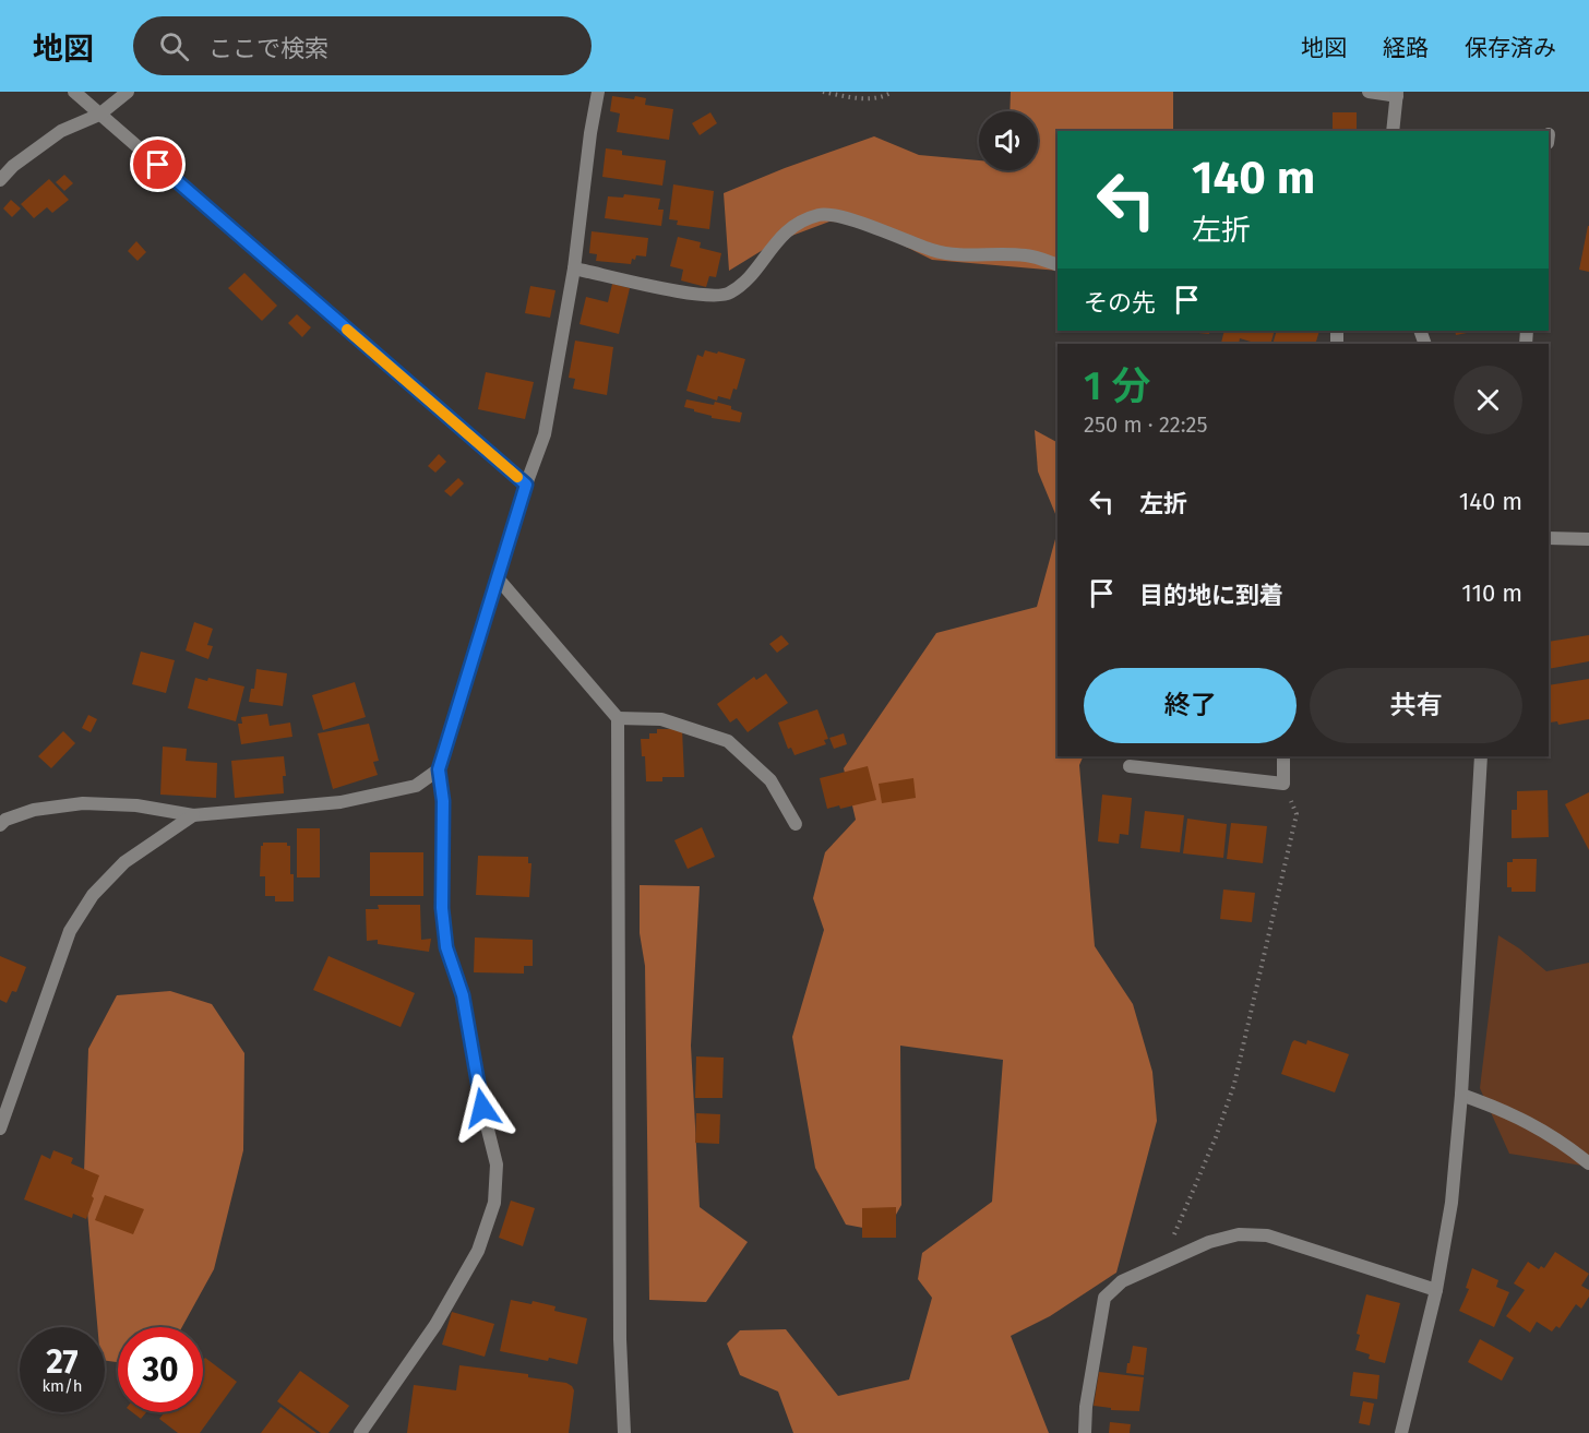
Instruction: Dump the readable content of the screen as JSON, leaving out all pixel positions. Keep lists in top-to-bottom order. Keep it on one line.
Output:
{"page":{"header":"地図","search":"ここで検索","nav":["地図","経路","保存済み"],"turn":["140 m","左折"],"then":"その先","heading":["1 分","250 m · 22:25"],"list":[{"name":"左折","value":"140 m"},{"name":"目的地に到着","value":"110 m"}],"buttons":["終了","共有"],"speed":"27 km/h","limit":"30"}}
